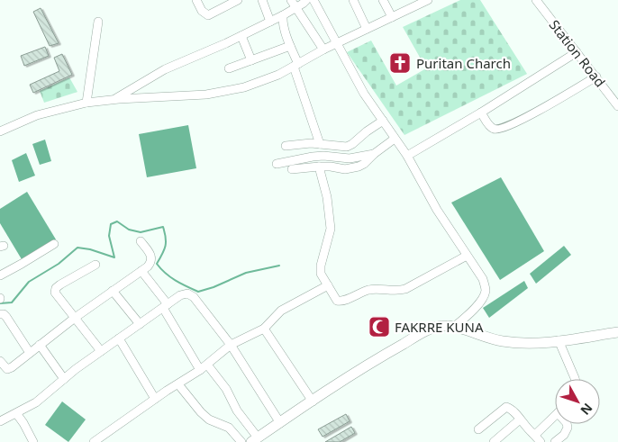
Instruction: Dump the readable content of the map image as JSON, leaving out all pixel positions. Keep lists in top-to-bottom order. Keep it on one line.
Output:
{"streets":{"street":["Station Road"]},"places":{"church":["Puritan Charch"],"mosque":["FAKRRE KUNA"]},"north":"bottom right"}
